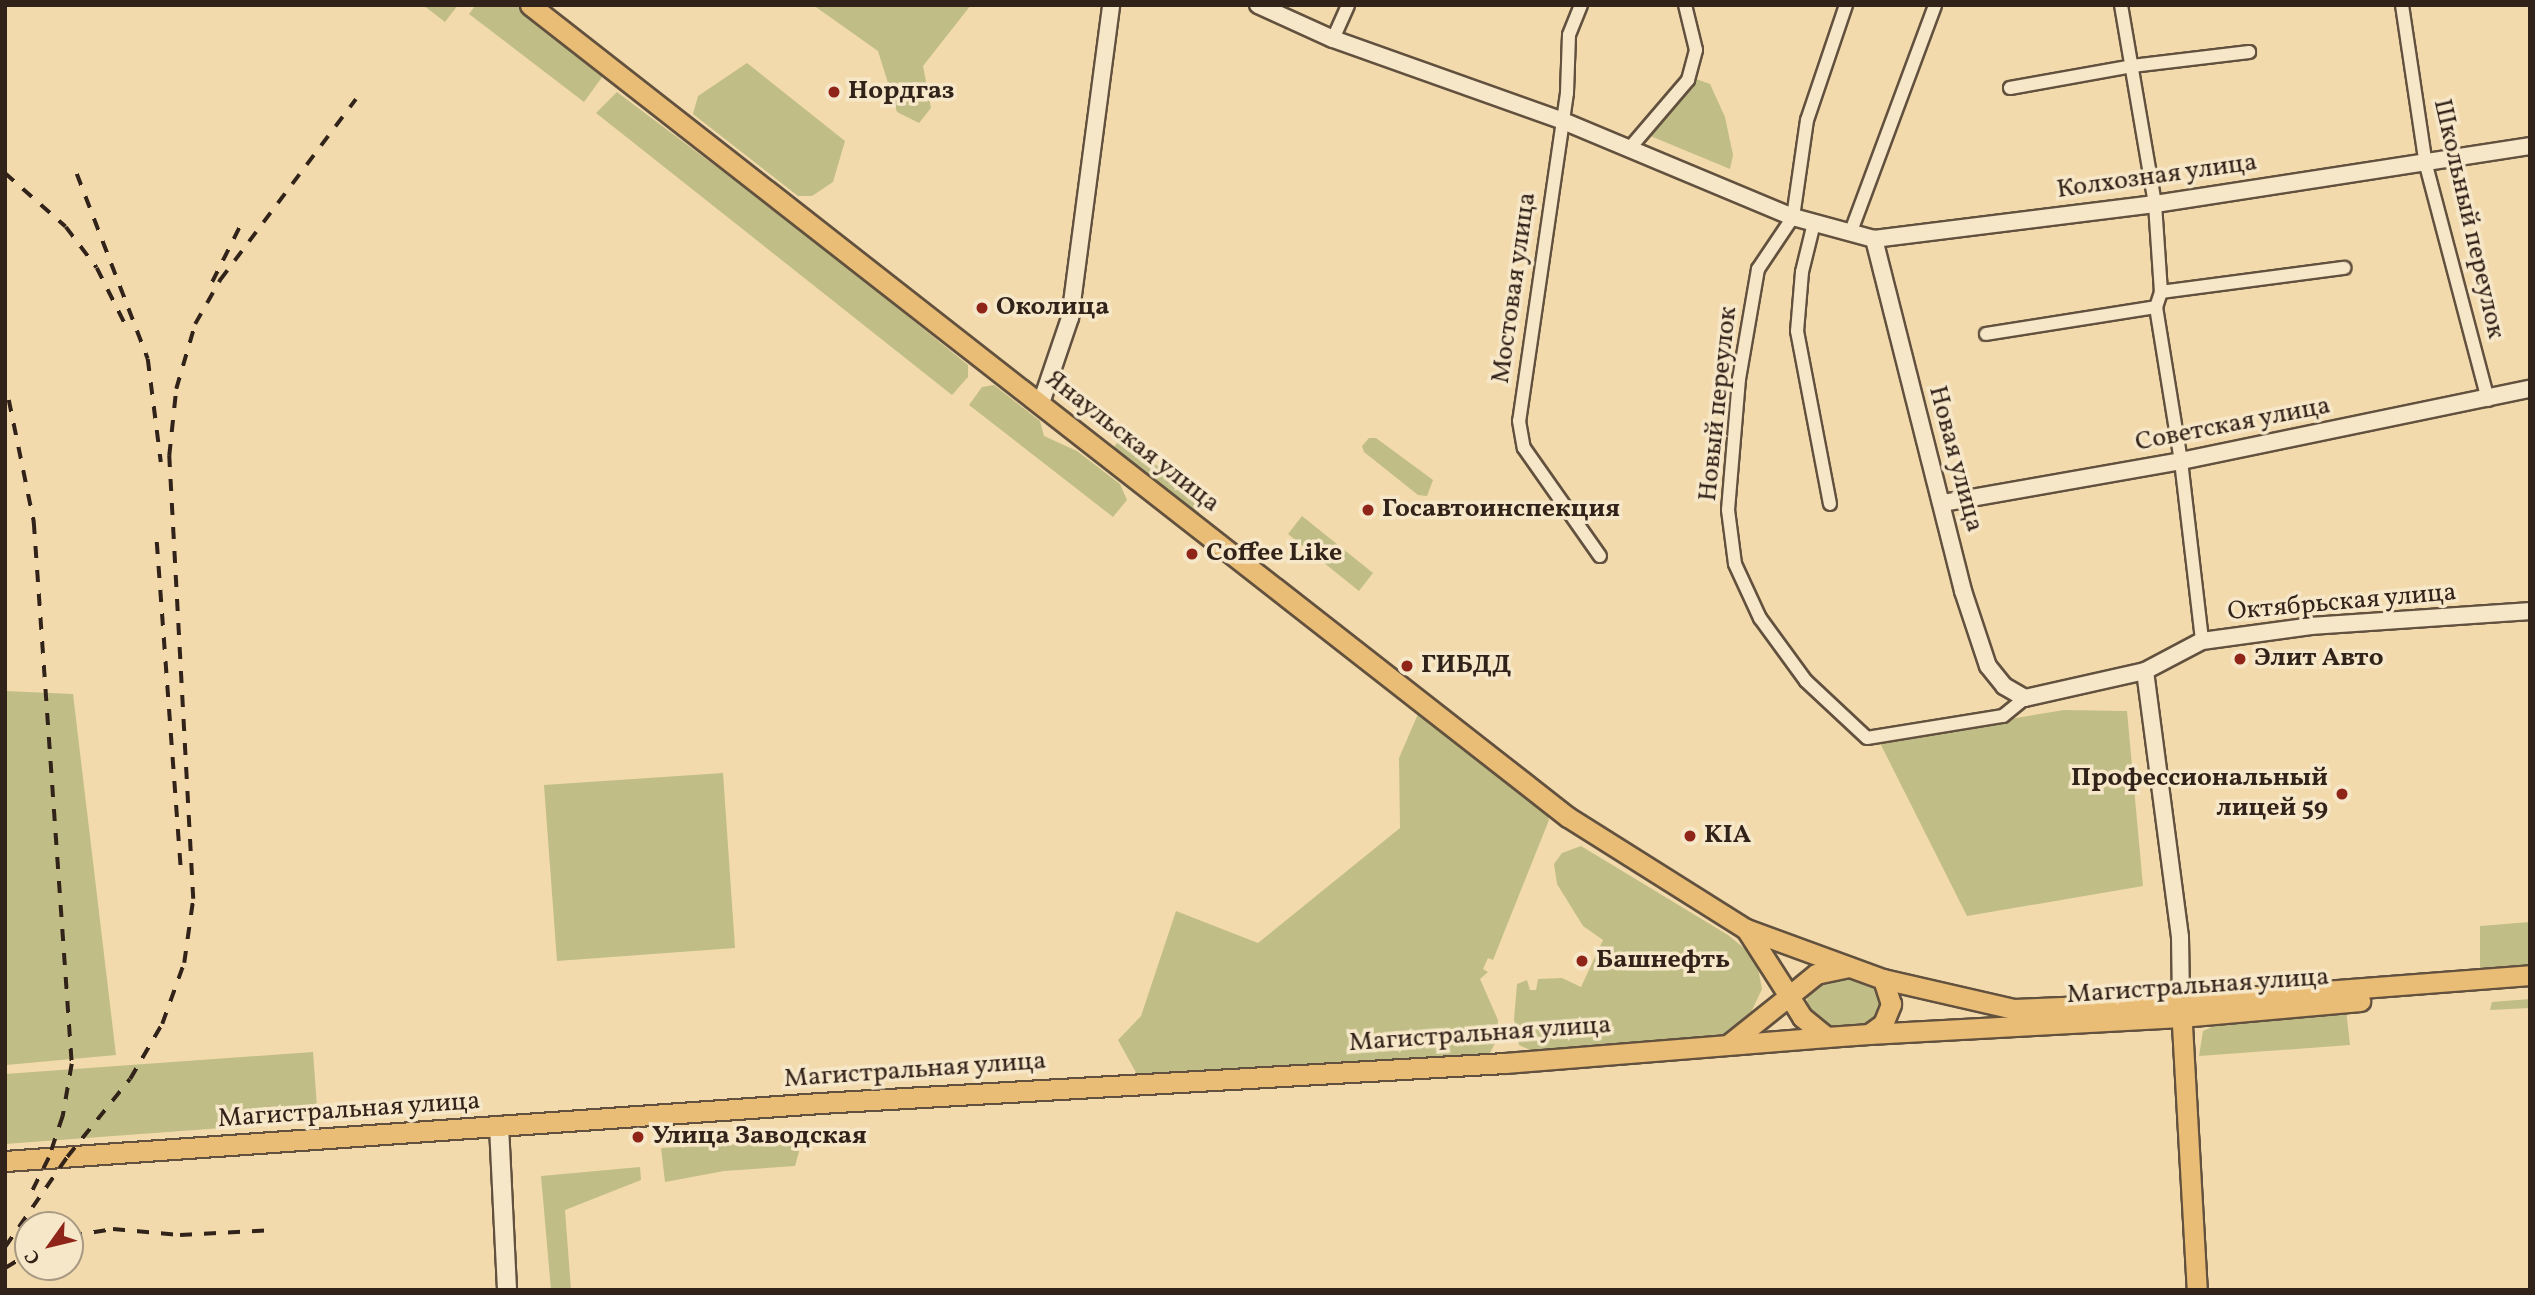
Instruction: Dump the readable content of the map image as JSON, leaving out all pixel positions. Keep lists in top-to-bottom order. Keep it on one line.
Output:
{"streets":{"main road":["Янаульская улица","Магистральная улица"],"street":["Колхозная улица","Школьный переулок","Мостовая улица","Новый переулок","Советская улица","Новая улица","Октябрьская улица"]},"crossings":[["Колхозная улица","Школьный переулок"],["Колхозная улица","Мостовая улица"],["Колхозная улица","Новый переулок"],["Колхозная улица","Новая улица"],["Школьный переулок","Советская улица"],["Новый переулок","Новая улица"],["Новый переулок","Октябрьская улица"],["Советская улица","Новая улица"],["Янаульская улица","Магистральная улица"],["Новая улица","Октябрьская улица"]],"places":["Нордгаз","Околица","Госавтоинспекция","Coffee Like","Элит Авто","ГИБДД","Профессиональный лицей 59","KIA","Башнефть","Улица Заводская"],"north":"bottom left"}
